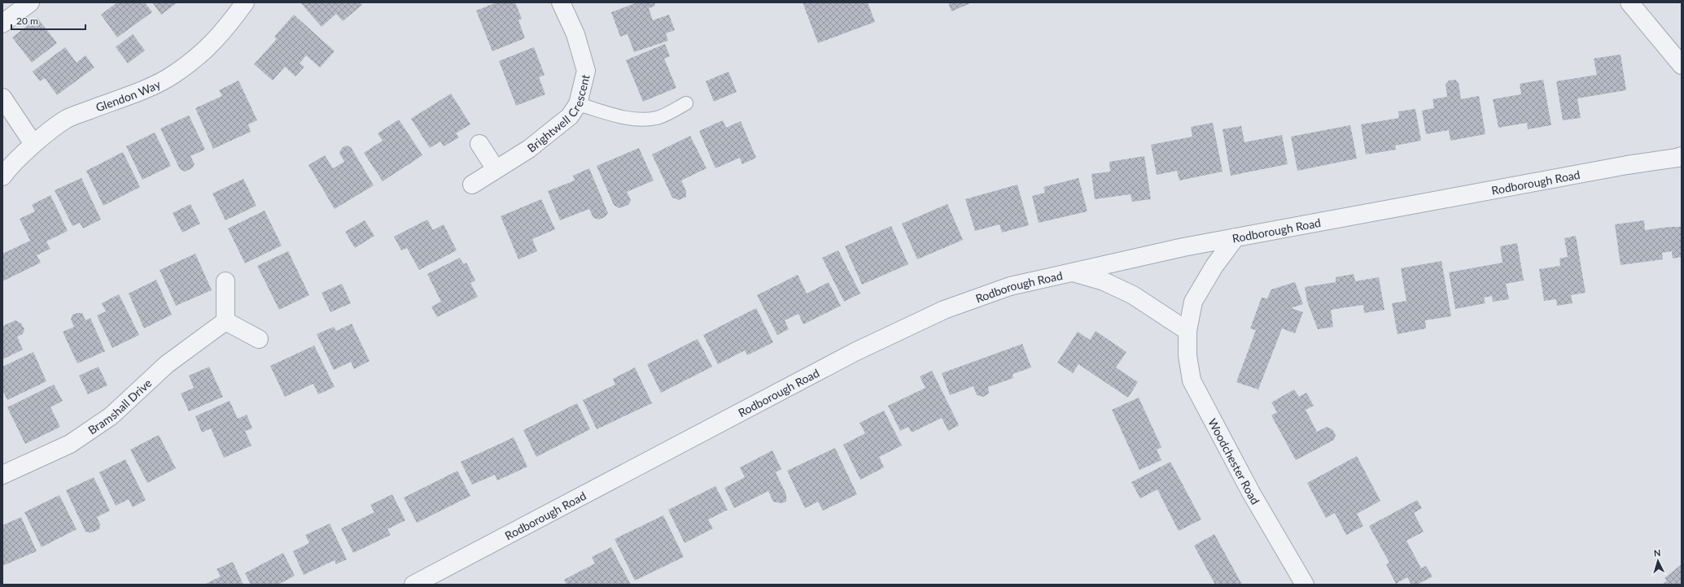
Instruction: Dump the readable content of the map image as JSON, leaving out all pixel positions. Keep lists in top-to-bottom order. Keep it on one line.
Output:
{"streets":{"street":["Glendon Way","Brightwell Crescent","Rodborough Road","Bramshall Drive","Woodchester Road"]},"crossings":[["Rodborough Road","Woodchester Road"]],"scale_bar":"20 m","north":"top"}
